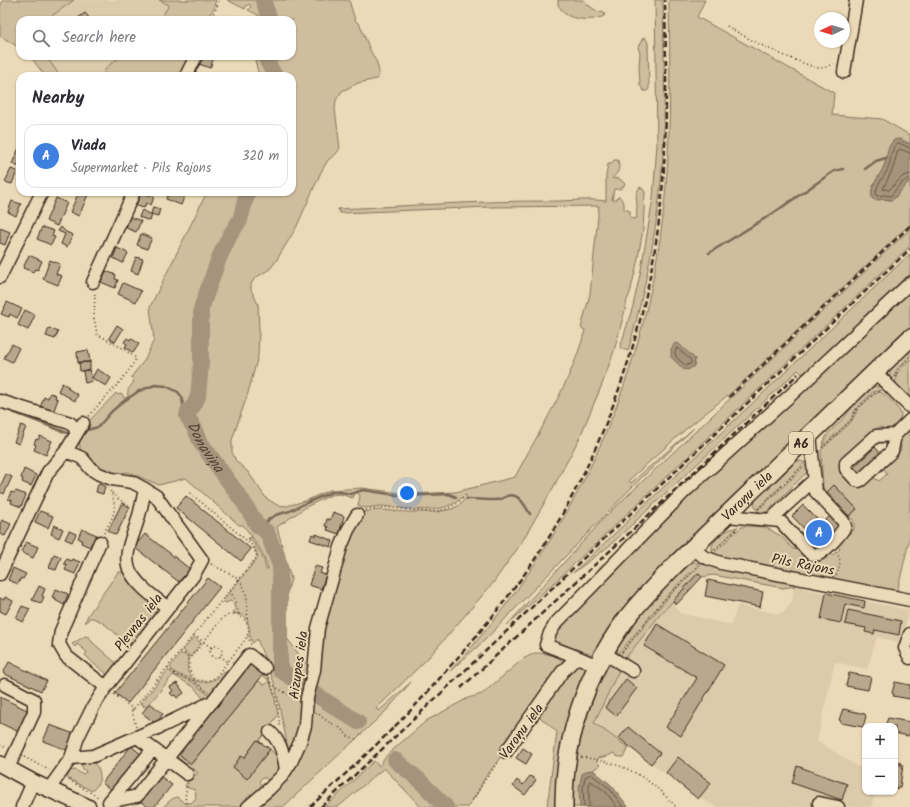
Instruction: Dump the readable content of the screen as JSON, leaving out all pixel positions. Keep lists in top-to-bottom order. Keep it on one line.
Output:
{"streets":{"highway":["A6","Varoņu iela"],"street":["Pils Rajons","Pļevnas iela","Aizupes iela"]},"crossings":[["Varoņu iela","Pils Rajons"]],"water":["Donaviņa"],"north":"left","page":{"search":"Search here","heading":"Nearby","list":[{"mark":"A","name":"Viada","note":"Supermarket · Pils Rajons","value":"320 m"}],"pins":"A","map_buttons":["+","−"]}}
